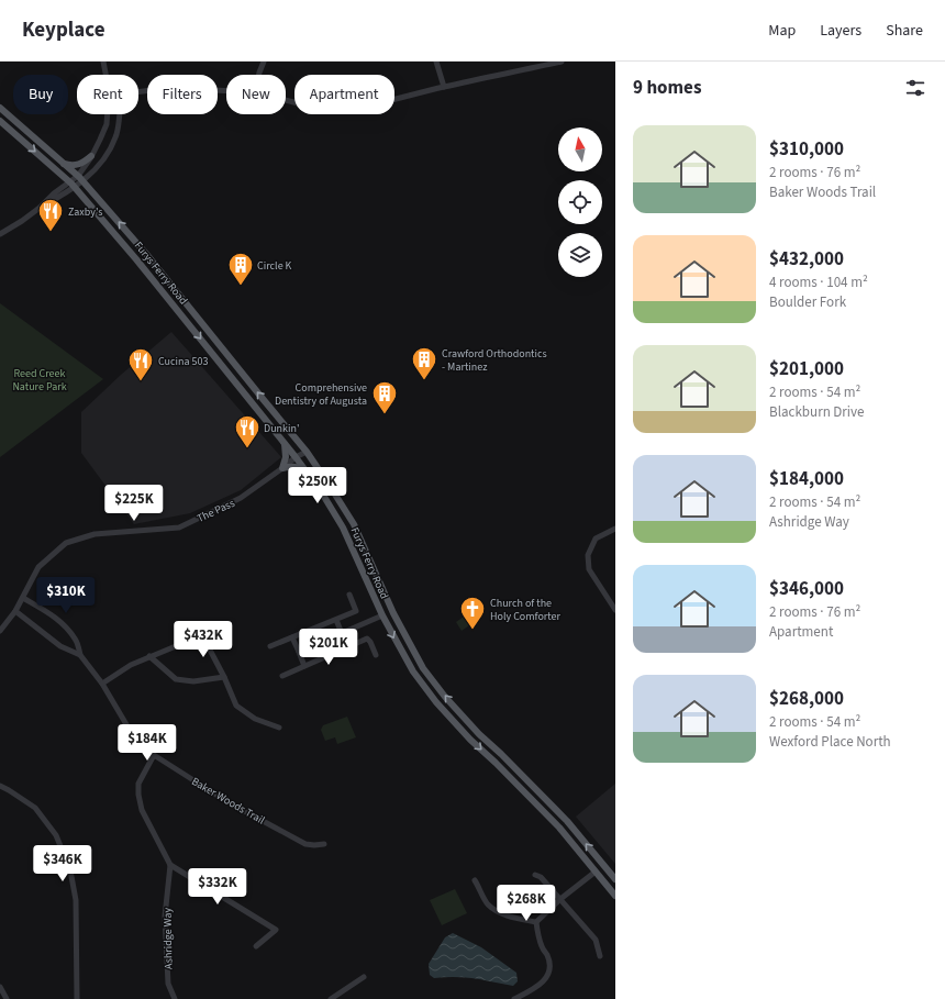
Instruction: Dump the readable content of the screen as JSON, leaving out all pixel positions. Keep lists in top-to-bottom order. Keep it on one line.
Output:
{"streets":{"main road":["Furys Ferry Road"],"street":["The Pass","Baker Woods Trail","Ashridge Way"]},"crossings":[["Furys Ferry Road","The Pass"],["The Pass","Baker Woods Trail"]],"parks":["Reed Creek Nature Park"],"places":{"restaurant":["Zaxby's","Cucina 503","Dunkin'"],"building":["Circle K","Crawford Orthodontics - Martinez","Comprehensive Dentistry of Augusta"],"church":["Church of the Holy Comforter"]},"north":"top","page":{"header":"Keyplace","nav":["Map","Layers","Share"],"heading":"9 homes","chip":["Buy","Rent","Filters","New","Apartment"],"list":[{"name":"$310,000","note":"2 rooms · 76 m² · Baker Woods Trail"},{"name":"$432,000","note":"4 rooms · 104 m² · Boulder Fork"},{"name":"$201,000","note":"2 rooms · 54 m² · Blackburn Drive"},{"name":"$184,000","note":"2 rooms · 54 m² · Ashridge Way"},{"name":"$346,000","note":"2 rooms · 76 m² · Apartment"},{"name":"$268,000","note":"2 rooms · 54 m² · Wexford Place North"}],"price":["$250K","$225K","$310K","$432K","$201K","$184K","$346K","$332K","$268K"]}}
